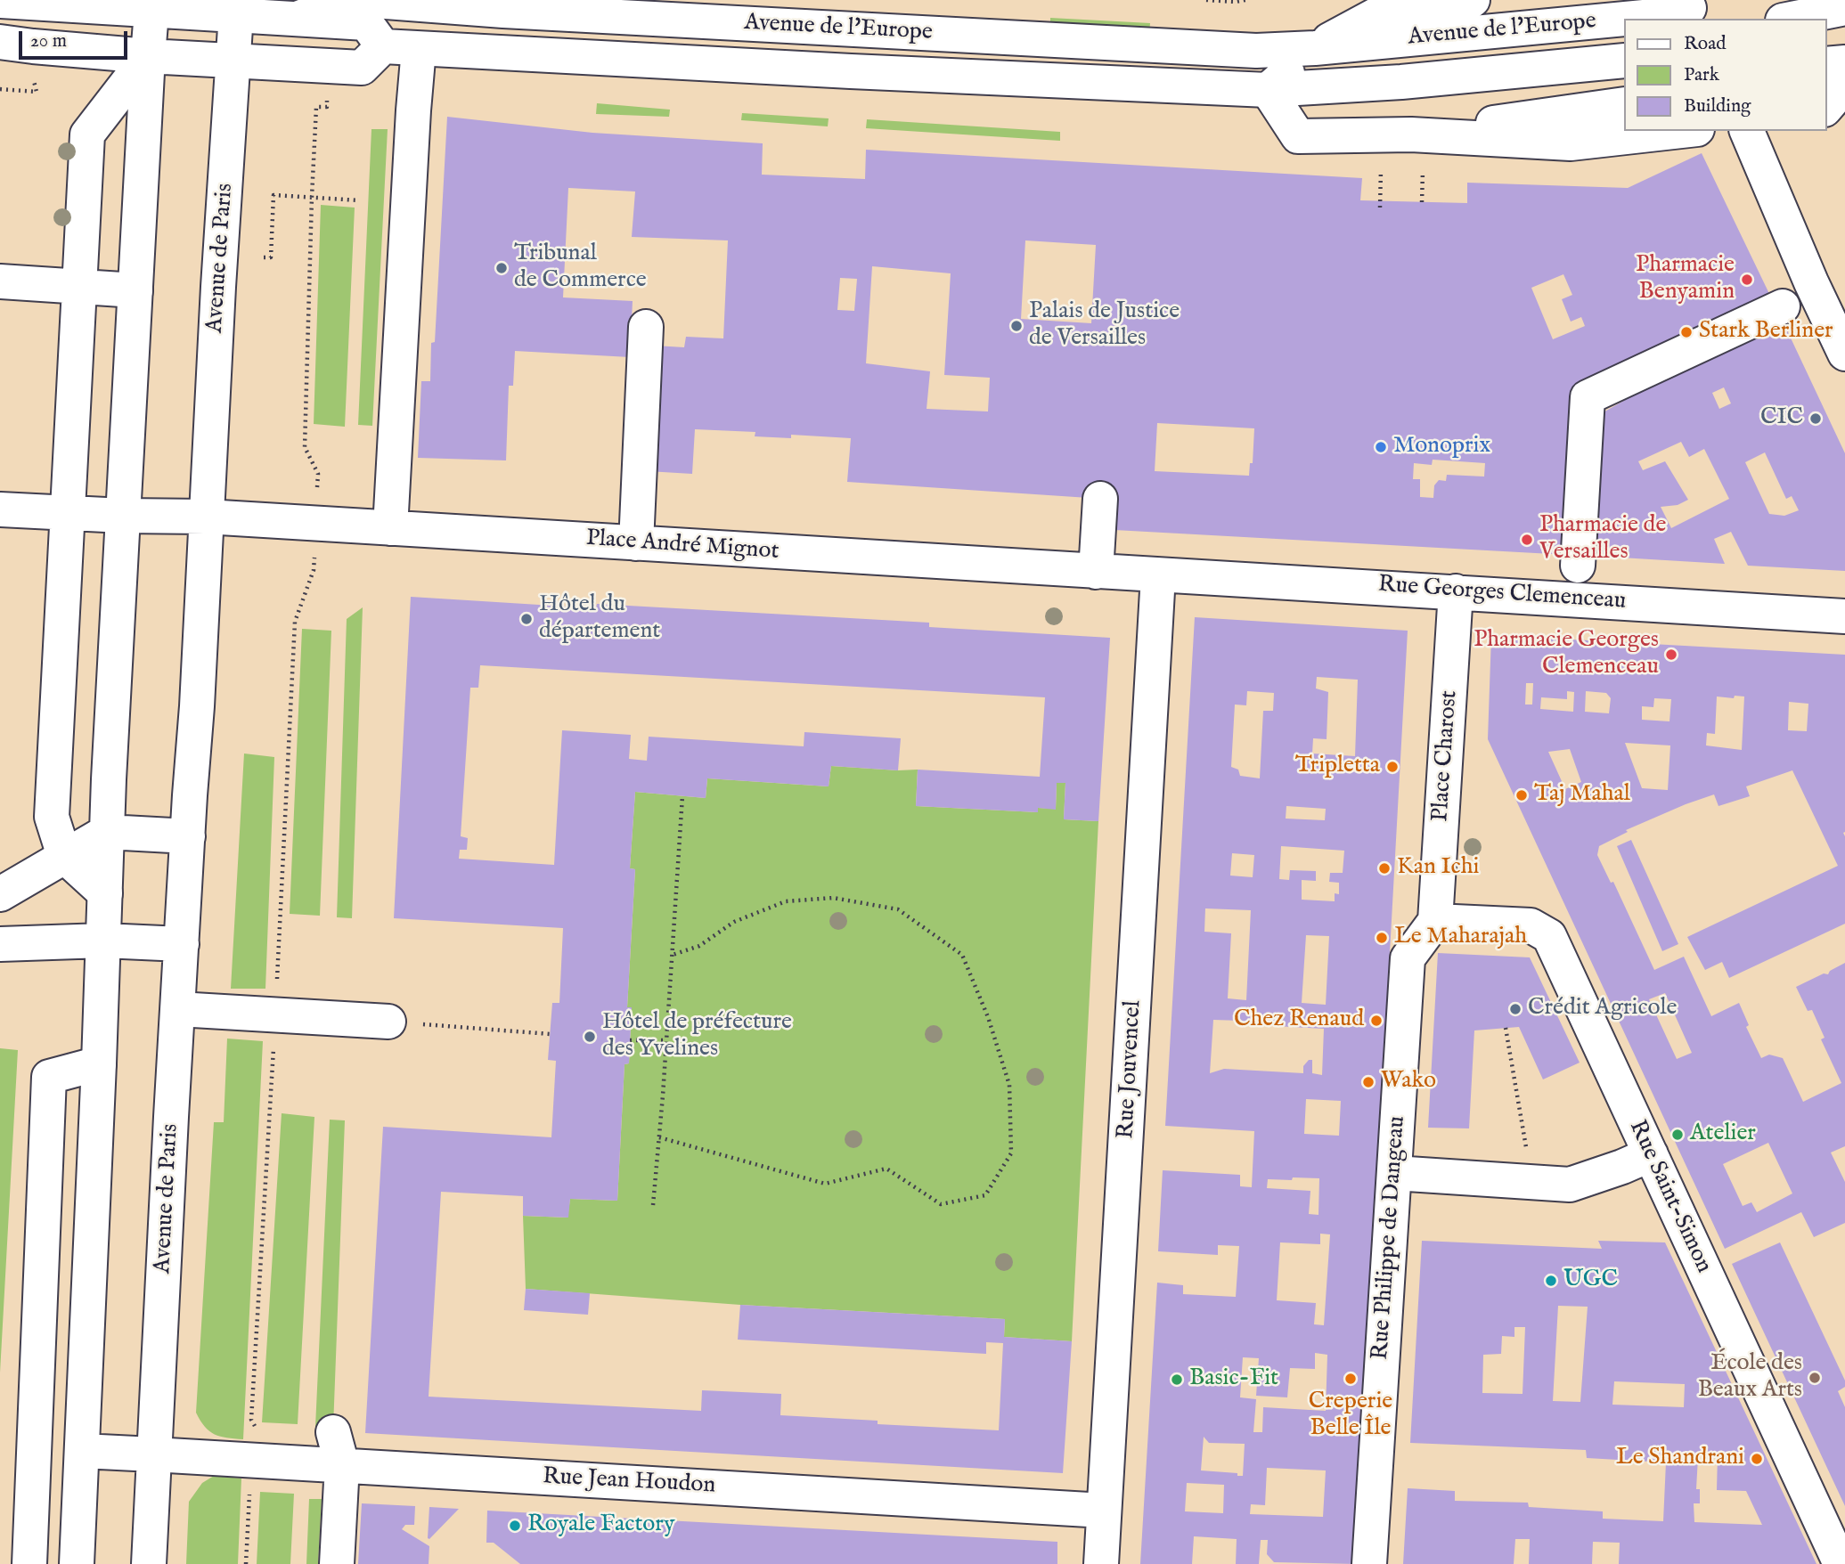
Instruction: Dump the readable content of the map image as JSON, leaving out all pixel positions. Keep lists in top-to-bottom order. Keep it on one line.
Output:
{"streets":{"street":["Avenue de l'Europe","Avenue de Paris","Place André Mignot","Rue Georges Clemenceau","Place Charost","Rue Jouvencel","Rue Saint-Simon","Rue Philippe de Dangeau","Rue Jean Houdon"]},"crossings":[["Avenue de Paris","Place André Mignot"],["Avenue de Paris","Rue Jean Houdon"],["Place André Mignot","Rue Georges Clemenceau"],["Place André Mignot","Rue Jouvencel"],["Rue Georges Clemenceau","Place Charost"],["Rue Georges Clemenceau","Rue Jouvencel"],["Place Charost","Rue Saint-Simon"],["Place Charost","Rue Philippe de Dangeau"],["Rue Jouvencel","Rue Jean Houdon"],["Rue Saint-Simon","Rue Philippe de Dangeau"]],"places":["Tribunal de Commerce","Pharmacie Benyamin","Palais de Justice de Versailles","Stark Berliner","CIC","Monoprix","Pharmacie de Versailles","Hôtel du département","Pharmacie Georges Clemenceau","Tripletta","Taj Mahal","Kan Ichi","Le Maharajah","Crédit Agricole","Chez Renaud","Hôtel de préfecture des Yvelines","Wako","Atelier","UGC","École des Beaux Arts","Creperie Belle Île","Basic-Fit","Le Shandrani","Royale Factory"],"legend":["Road","Park","Building"],"scale_bar":"20 m"}
